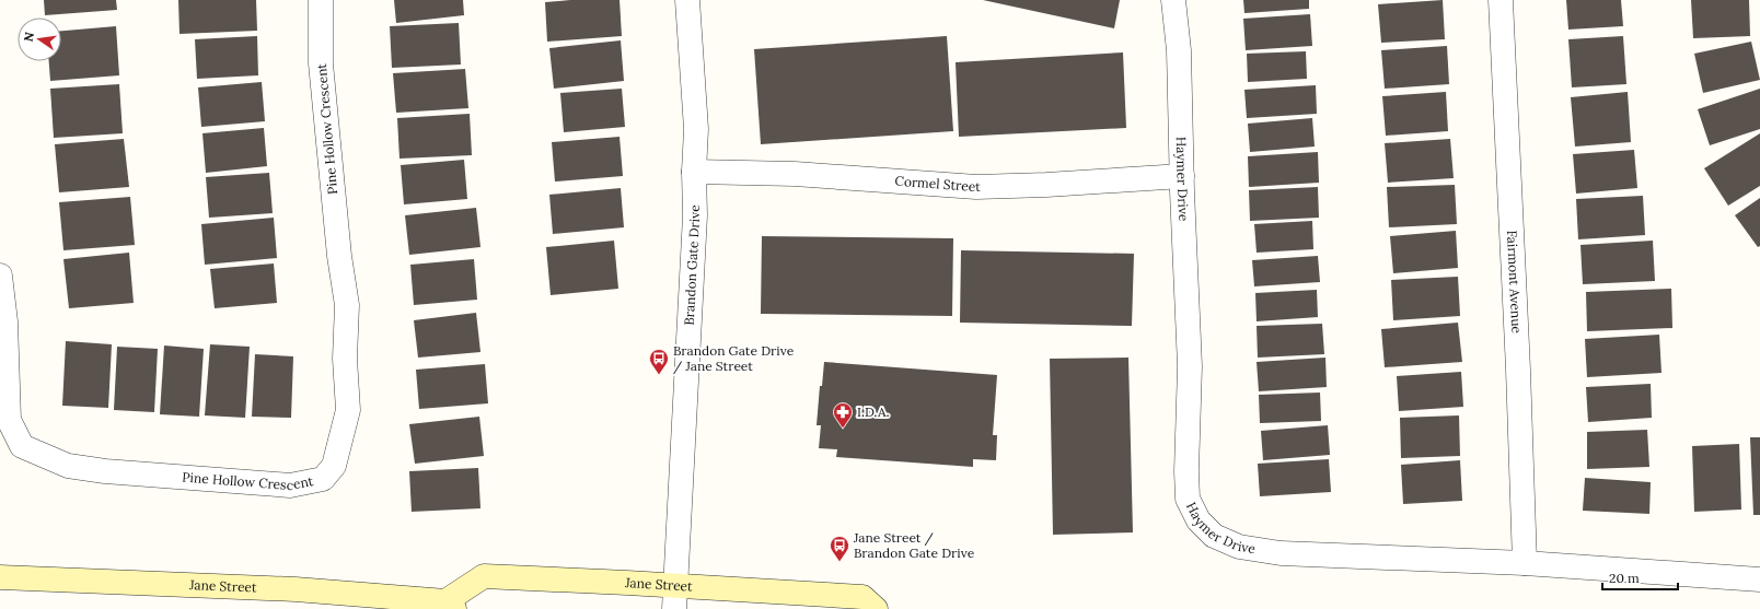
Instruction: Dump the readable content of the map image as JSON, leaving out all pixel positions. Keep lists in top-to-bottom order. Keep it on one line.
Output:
{"streets":{"main road":["Jane Street"],"street":["Pine Hollow Crescent","Haymer Drive","Cormel Street","Brandon Gate Drive","Fairmont Avenue"]},"crossings":[["Haymer Drive","Cormel Street"],["Haymer Drive","Fairmont Avenue"],["Cormel Street","Brandon Gate Drive"],["Brandon Gate Drive","Jane Street"]],"places":{"bus stop":["Brandon Gate Drive / Jane Street","Jane Street / Brandon Gate Drive"],"pharmacy":["I.D.A."]},"scale_bar":"20 m","north":"left"}
